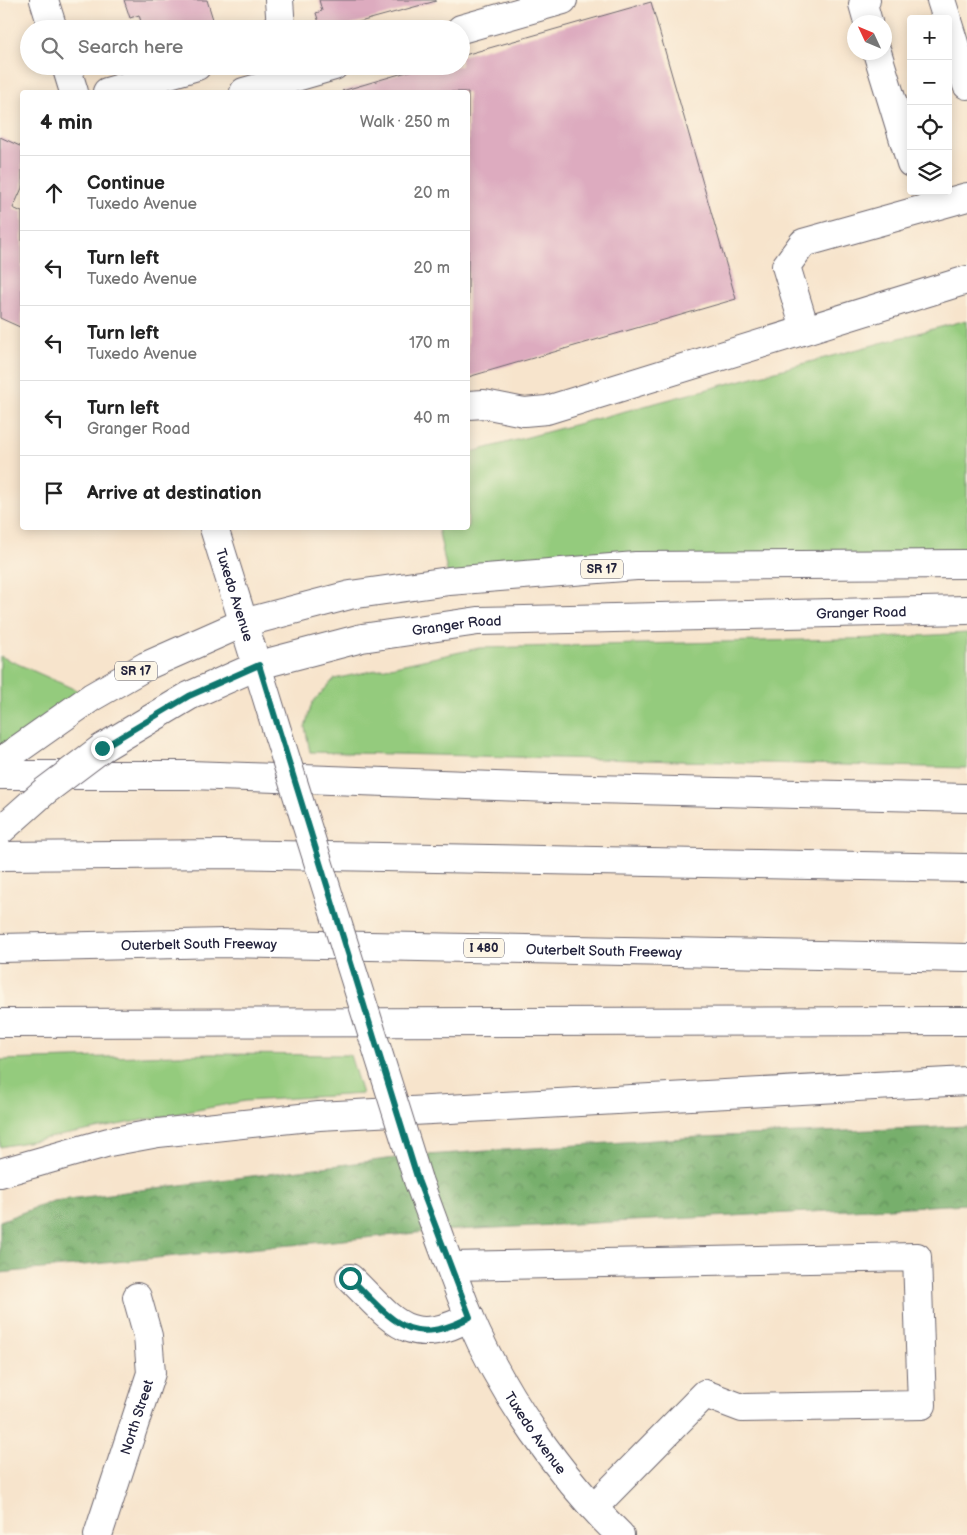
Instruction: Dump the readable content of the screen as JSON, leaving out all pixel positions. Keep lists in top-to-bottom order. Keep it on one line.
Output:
{"streets":{"main road":["SR 17","Tuxedo Avenue","Granger Road","Outerbelt South Freeway","I 480","North Street"]},"crossings":[["SR 17","Tuxedo Avenue"],["Tuxedo Avenue","Granger Road"]],"north":"top left","page":{"map_buttons":["+","−"],"search":"Search here","heading":["4 min","Walk · 250 m"],"list":[["Continue","Tuxedo Avenue","20 m"],["Turn left","Tuxedo Avenue","20 m"],["Turn left","Tuxedo Avenue","170 m"],["Turn left","Granger Road","40 m"],"Arrive at destination"]}}
